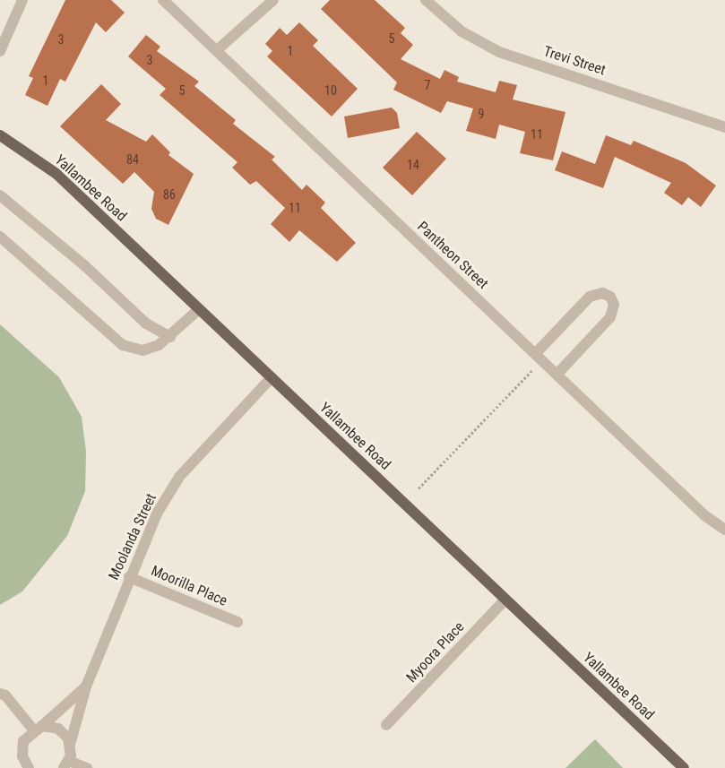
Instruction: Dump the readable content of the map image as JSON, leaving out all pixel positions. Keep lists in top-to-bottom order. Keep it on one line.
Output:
{"streets":{"main road":["Yallambee Road"],"street":["Trevi Street","Pantheon Street","Moolanda Street","Moorilla Place","Myoora Place"]},"crossings":[["Yallambee Road","Moolanda Street"],["Yallambee Road","Myoora Place"],["Moolanda Street","Moorilla Place"]],"house_numbers":["5","3","1","3","1","7","5","10","9","11","84","14","86","11"]}
